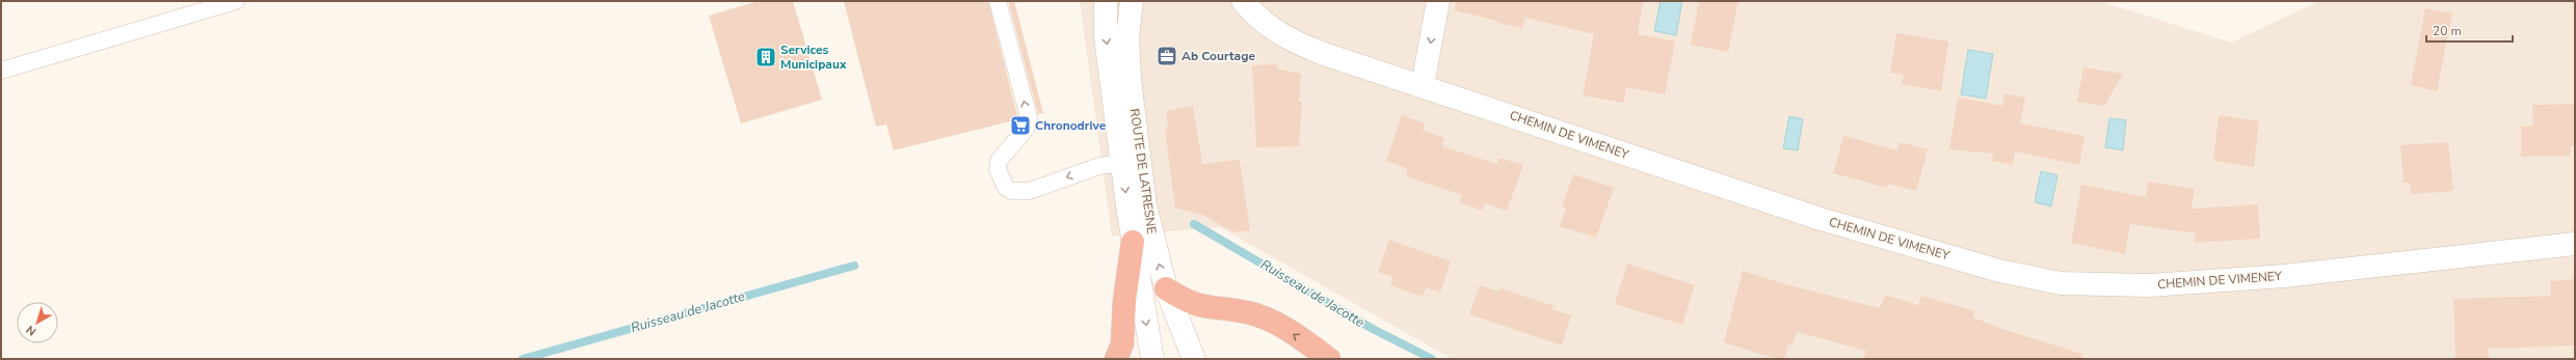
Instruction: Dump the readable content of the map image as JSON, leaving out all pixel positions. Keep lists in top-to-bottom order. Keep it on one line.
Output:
{"streets":{"street":["CHEMIN DE VIMENEY","ROUTE DE LATRESNE"]},"water":["Ruisseau de Jacotte"],"places":{"office":["Ab Courtage"],"building":["Services Municipaux"],"supermarket":["Chronodrive"]},"scale_bar":"20 m","north":"bottom left"}
